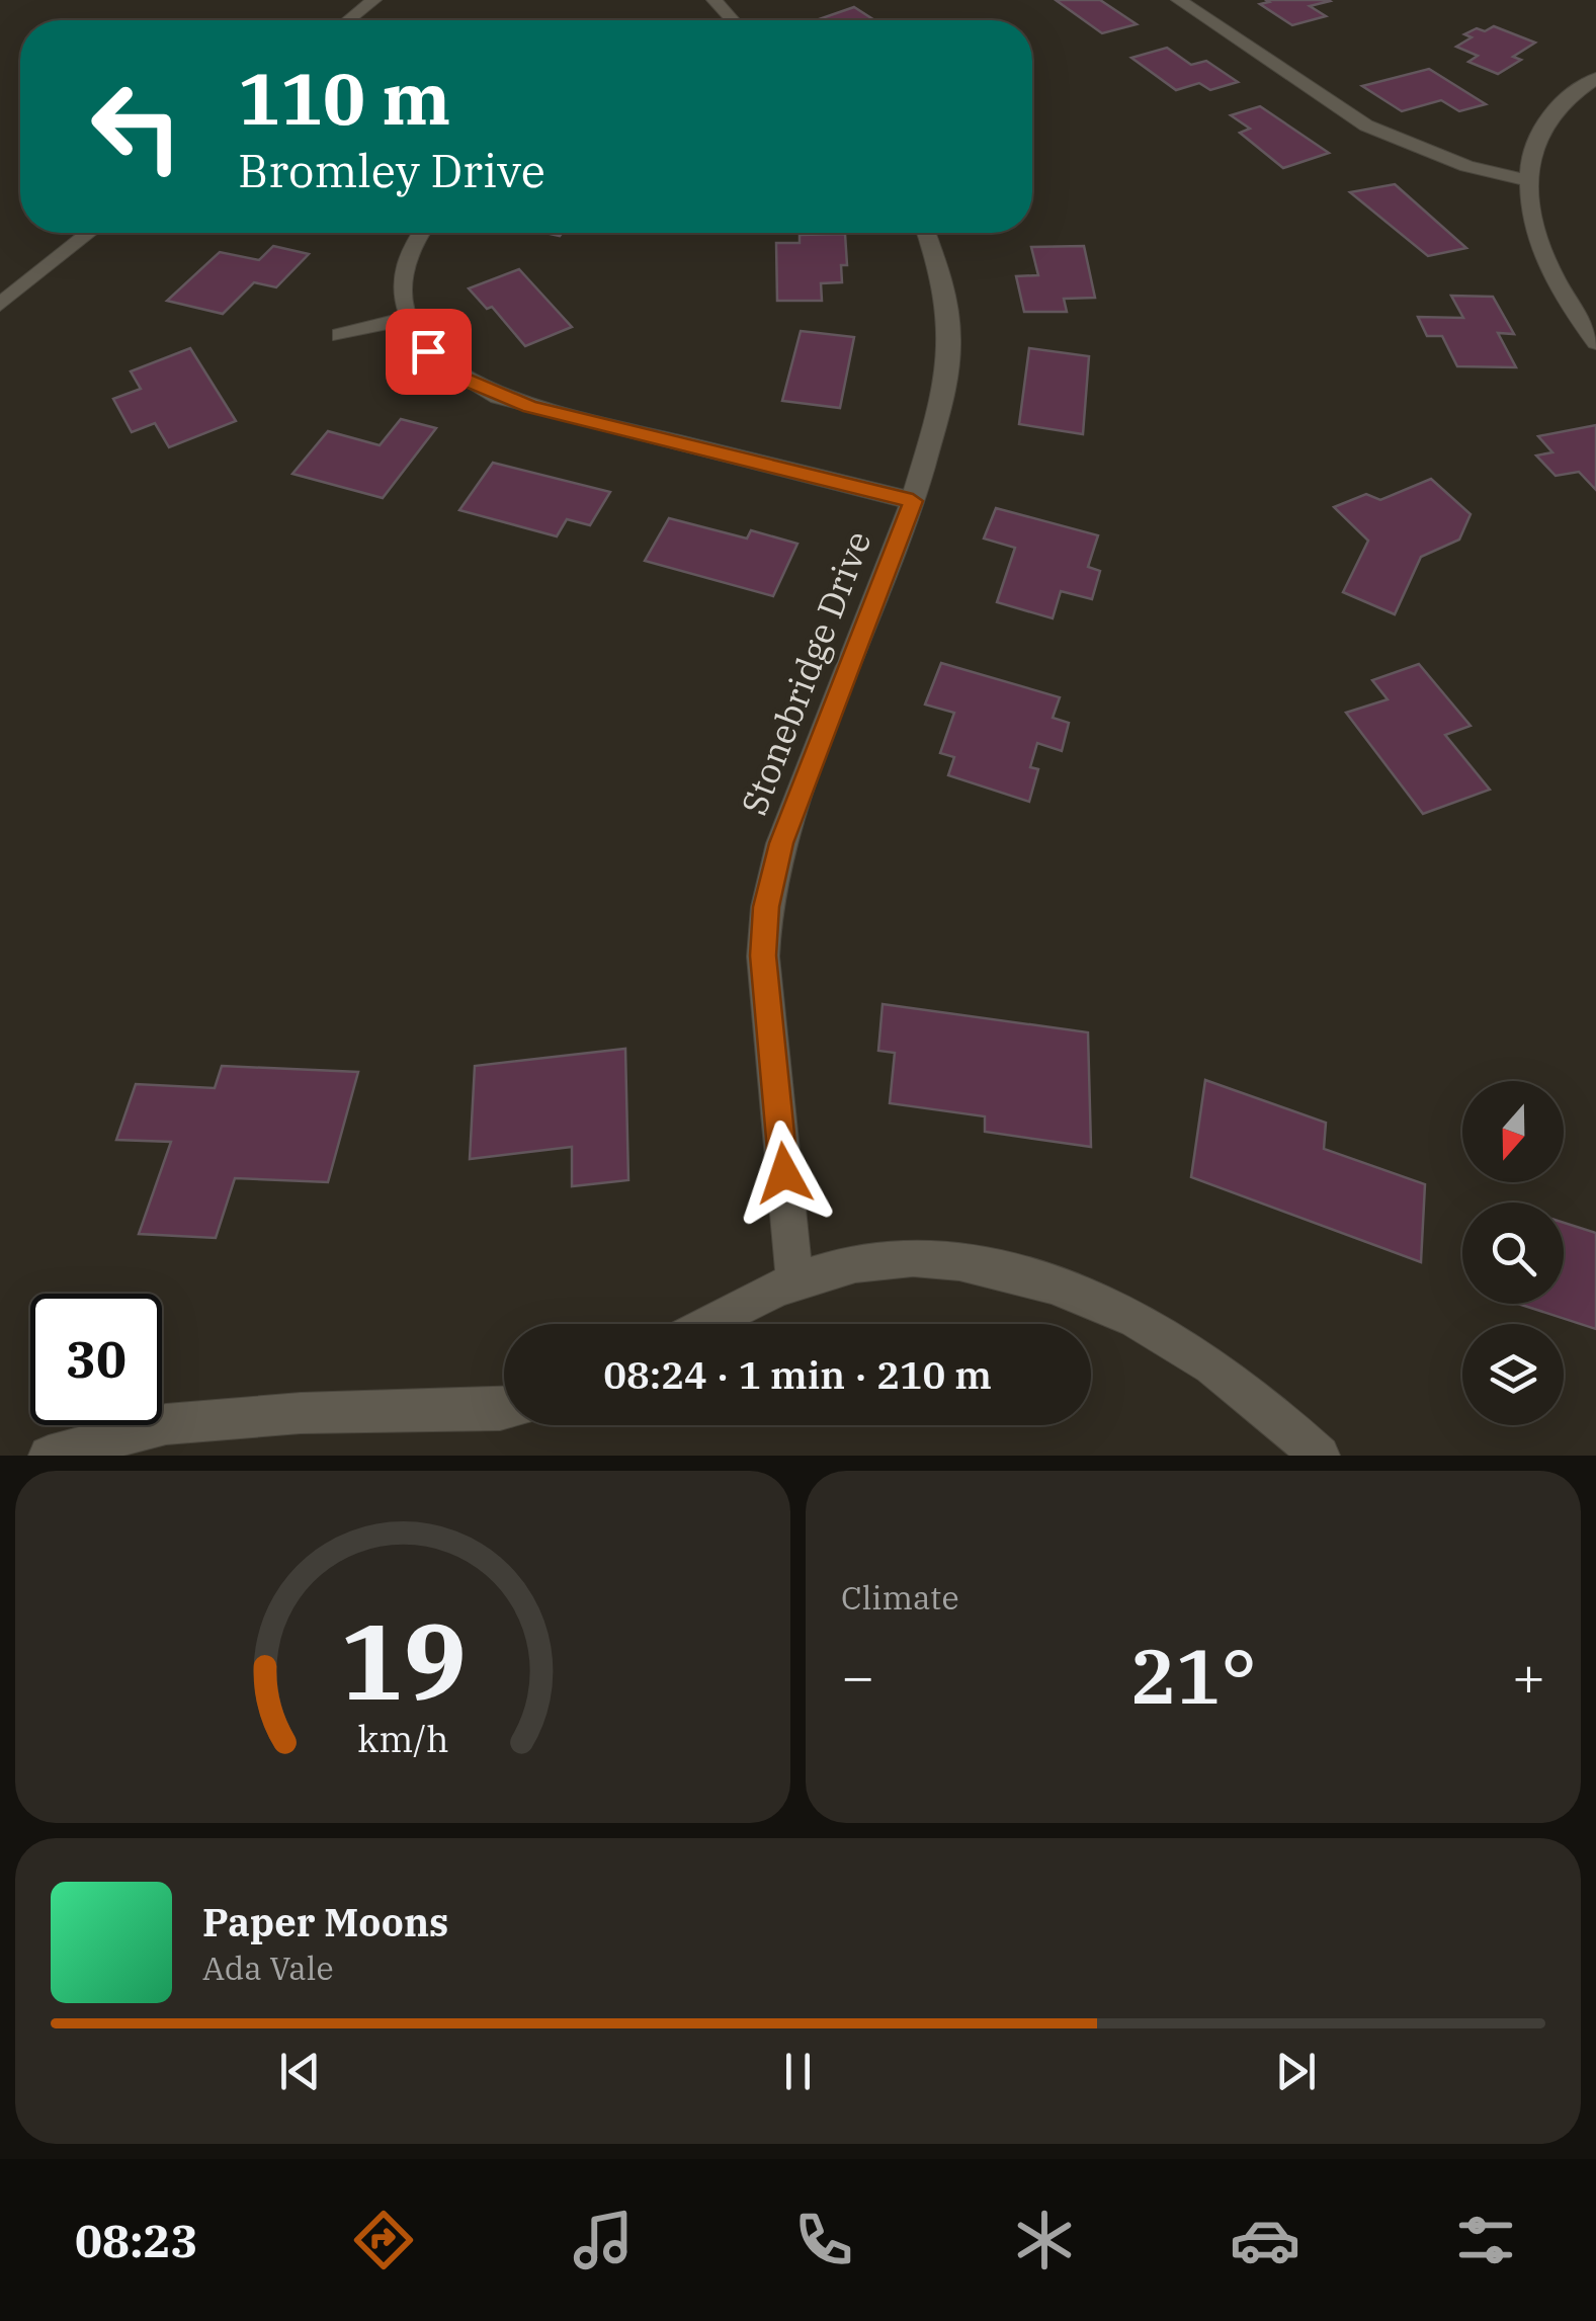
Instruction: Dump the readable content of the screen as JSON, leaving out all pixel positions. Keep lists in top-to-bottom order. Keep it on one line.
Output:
{"streets":{"street":["Stonebridge Drive"]},"north":"bottom","page":{"turn":["110 m","Bromley Drive"],"limit":"30","trip":"08:24 · 1 min · 210 m","tile":"Climate","heat":["−","21°","+"],"song":["Paper Moons","Ada Vale"],"tabs":"08:23","gauge":["19","km/h"]}}
